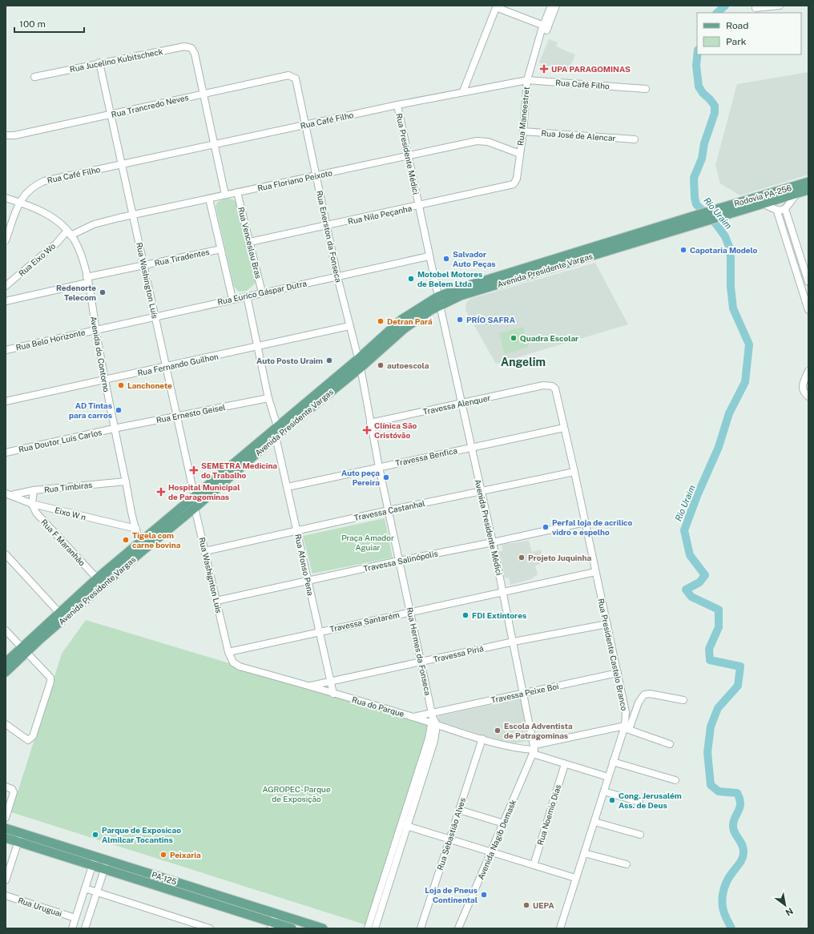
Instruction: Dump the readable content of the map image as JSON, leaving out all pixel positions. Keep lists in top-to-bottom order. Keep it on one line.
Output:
{"streets":{"main road":["Rodovia PA-256","Avenida Presidente Vargas","PA-125"],"street":["Rua Jucelino Kubitscheck","Rua Café Filho","Rua Trancredo Neves","Rua Maneestret","Rua José de Alencar","Rua Presidente Médici","Rua Floriano Peixoto","Rua Nilo Peçanha","Rua Enerston da Fonseca","Rua Venceslau Bras","Rua Tiradentes","Rua Eixo Wo","Rua Washington Luís","Rua Euríco Gáspar Dutra","Rua Belo Horizonte","Avenida do Contorno","Rua Fernando Guilhon","Travessa Alenquer","Rua Ernesto Geisel","Rua Doutor Luís Carlos","Travessa Benfica","Rua Timbiras","Travessa Castanhal","Eixo W n","Avenida Presidente Médici","Rua F Maranhão","Travessa Salinópolis","Rua Afonso Pena","Rua Washignton Luis","Travessa Santarém","Rua Hermes da Fonseca","Travessa Piriá","Rua Presidente Castelo Branco","Travessa Peixe Boi","Rua do Parque","Rua Noemio Dias","Rua Sebastião Alves","Avenida Nagib Demask","Rua Uruguai"]},"crossings":[["Rua Jucelino Kubitscheck","Rua Trancredo Neves"],["Rua Jucelino Kubitscheck","Rua Washington Luís"],["Rua Café Filho","Rua Maneestret"],["Rua Café Filho","Rua Presidente Médici"],["Rua Café Filho","Rua Enerston da Fonseca"],["Rua Café Filho","Rua Washington Luís"],["Rua Café Filho","Avenida do Contorno"],["Rua Trancredo Neves","Rua Enerston da Fonseca"],["Rua Trancredo Neves","Rua Washington Luís"],["Rua Maneestret","Rua José de Alencar"],["Rua Maneestret","Rua Floriano Peixoto"],["Rua Maneestret","Rua Nilo Peçanha"],["Rua Presidente Médici","Rua Floriano Peixoto"],["Rua Presidente Médici","Rua Nilo Peçanha"],["Rua Presidente Médici","Avenida Presidente Vargas"],["Rua Presidente Médici","Rua Euríco Gáspar Dutra"],["Rua Presidente Médici","Avenida Presidente Médici"],["Rua Floriano Peixoto","Rua Enerston da Fonseca"],["Rua Floriano Peixoto","Rua Venceslau Bras"],["Rua Floriano Peixoto","Rua Eixo Wo"],["Rua Floriano Peixoto","Rua Washington Luís"],["Rua Floriano Peixoto","Avenida do Contorno"],["Rodovia PA-256","Avenida Presidente Vargas"],["Rua Nilo Peçanha","Rua Enerston da Fonseca"],["Rua Nilo Peçanha","Rua Venceslau Bras"],["Rua Enerston da Fonseca","Avenida Presidente Vargas"],["Rua Enerston da Fonseca","Rua Euríco Gáspar Dutra"],["Rua Enerston da Fonseca","Rua Fernando Guilhon"],["Rua Enerston da Fonseca","Rua Hermes da Fonseca"],["Rua Venceslau Bras","Rua Euríco Gáspar Dutra"],["Rua Tiradentes","Rua Washington Luís"],["Rua Tiradentes","Avenida do Contorno"],["Rua Eixo Wo","Avenida do Contorno"],["Avenida Presidente Vargas","Rua Washington Luís"],["Avenida Presidente Vargas","Avenida do Contorno"],["Avenida Presidente Vargas","Avenida Presidente Médici"],["Avenida Presidente Vargas","Rua F Maranhão"],["Avenida Presidente Vargas","Rua Afonso Pena"],["Avenida Presidente Vargas","Rua Washignton Luis"],["Avenida Presidente Vargas","Rua Hermes da Fonseca"],["Rua Washington Luís","Rua Euríco Gáspar Dutra"],["Rua Washington Luís","Rua Fernando Guilhon"],["Rua Washington Luís","Rua Ernesto Geisel"],["Rua Washington Luís","Rua Washignton Luis"],["Rua Euríco Gáspar Dutra","Rua Belo Horizonte"],["Rua Euríco Gáspar Dutra","Avenida do Contorno"],["Rua Belo Horizonte","Avenida do Contorno"],["Avenida do Contorno","Rua Fernando Guilhon"],["Avenida do Contorno","Rua Ernesto Geisel"],["Avenida do Contorno","Rua Doutor Luís Carlos"],["Avenida do Contorno","Rua Timbiras"],["Avenida do Contorno","Eixo W n"],["Travessa Alenquer","Avenida Presidente Médici"],["Travessa Alenquer","Rua Hermes da Fonseca"],["Travessa Alenquer","Rua Presidente Castelo Branco"],["Rua Ernesto Geisel","Rua Doutor Luís Carlos"],["Travessa Benfica","Avenida Presidente Médici"],["Travessa Benfica","Rua Afonso Pena"],["Travessa Benfica","Rua Hermes da Fonseca"],["Travessa Benfica","Rua Presidente Castelo Branco"],["Rua Timbiras","Eixo W n"],["Travessa Castanhal","Avenida Presidente Médici"],["Travessa Castanhal","Rua Afonso Pena"],["Travessa Castanhal","Rua Washignton Luis"],["Travessa Castanhal","Rua Hermes da Fonseca"],["Travessa Castanhal","Rua Presidente Castelo Branco"],["Eixo W n","Rua F Maranhão"],["Avenida Presidente Médici","Travessa Salinópolis"],["Avenida Presidente Médici","Travessa Santarém"],["Avenida Presidente Médici","Travessa Piriá"],["Avenida Presidente Médici","Travessa Peixe Boi"],["Avenida Presidente Médici","Rua do Parque"],["Avenida Presidente Médici","Avenida Nagib Demask"],["Travessa Salinópolis","Rua Afonso Pena"],["Travessa Salinópolis","Rua Washignton Luis"],["Travessa Salinópolis","Rua Hermes da Fonseca"],["Travessa Salinópolis","Rua Presidente Castelo Branco"],["Rua Afonso Pena","Travessa Santarém"],["Rua Afonso Pena","Travessa Piriá"],["Rua Afonso Pena","Rua do Parque"],["Rua Washignton Luis","Travessa Santarém"],["Rua Washignton Luis","Rua do Parque"],["Travessa Santarém","Rua Hermes da Fonseca"],["Travessa Santarém","Rua Presidente Castelo Branco"],["Travessa Santarém","Rua do Parque"],["Rua Hermes da Fonseca","Travessa Piriá"],["Rua Hermes da Fonseca","Travessa Peixe Boi"],["Rua Hermes da Fonseca","Rua do Parque"],["Travessa Piriá","Rua Presidente Castelo Branco"],["Travessa Piriá","Rua do Parque"],["Rua Presidente Castelo Branco","Travessa Peixe Boi"],["Travessa Peixe Boi","Rua do Parque"],["Rua do Parque","Rua Sebastião Alves"],["Rua do Parque","Avenida Nagib Demask"]],"districts":["Angelim"],"water":["Rio Uraim"],"parks":["Praça Amador Aguiar","AGROPEC- Parque de Exposição"],"places":{"health":["UPA PARAGOMINAS","Clínica São Cristóvão","SEMETRA Medicina do Trabalho","Hospital Municipal de Paragominas"],"other":["Capotaria Modelo","Salvador Auto Peças","Motobel Motores de Belem Ltda","Redenorte Telecom","PRÍO SAFRA","Detran Pará","Quadra Escolar","Auto Posto Uraim","autoescola","Lanchonete","AD Tintas para carros","Auto peça Pereira","Perfal loja de acrilico vidro e espelho","Tigela com carne bovina","Projeto Juquinha","FDI Extintores","Escola Adventista de Patragominas","Cong. Jerusalém Ass. de Deus","Parque de Exposicao Almilcar Tocantins","Peixaria","Loja de Pneus Continental","UEPA"]},"legend":["Road","Park"],"scale_bar":"100 m","north":"bottom right"}
